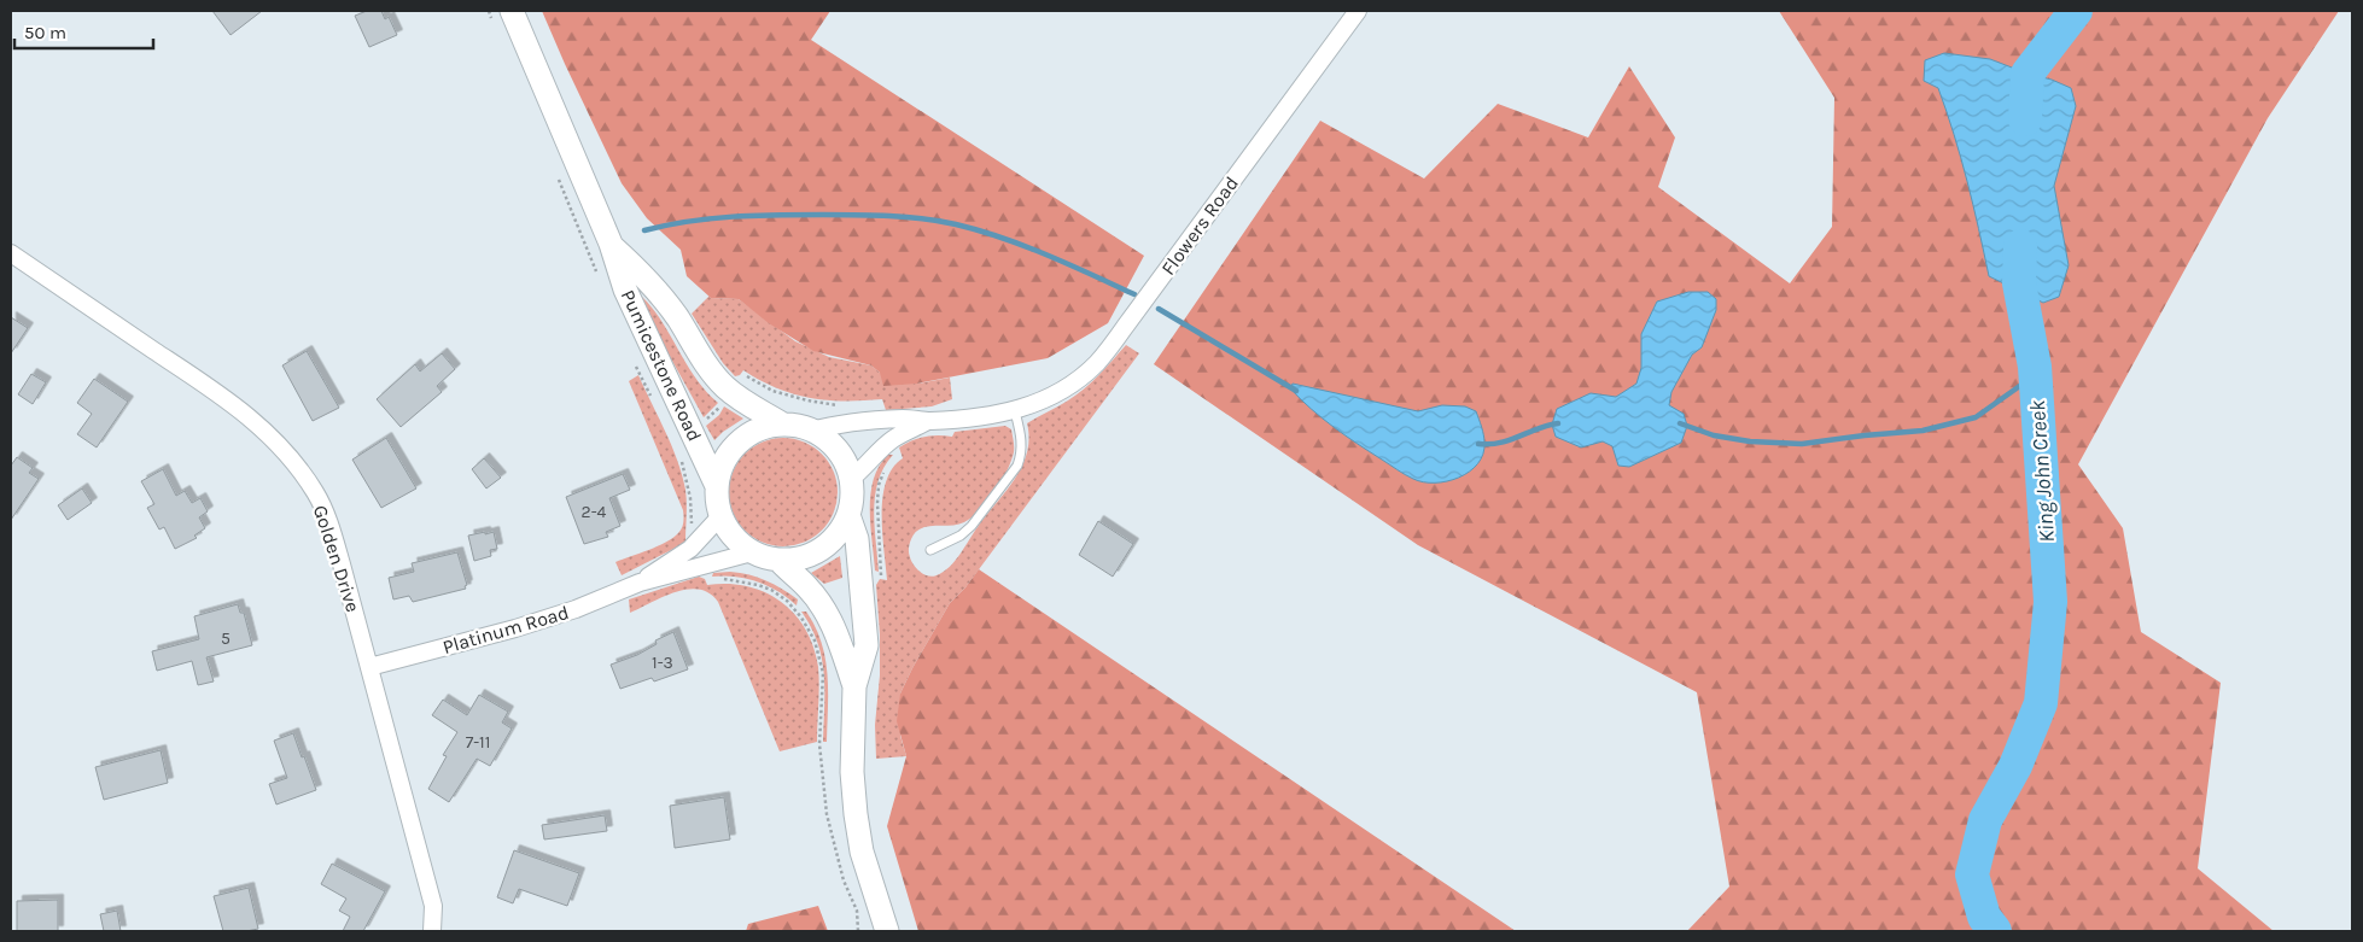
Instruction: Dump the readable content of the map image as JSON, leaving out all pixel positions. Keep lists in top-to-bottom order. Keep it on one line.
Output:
{"streets":{"main road":["Pumicestone Road"],"street":["Flowers Road","Golden Drive","Platinum Road"]},"crossings":[["Flowers Road","Pumicestone Road"],["Flowers Road","Platinum Road"],["Pumicestone Road","Platinum Road"],["Golden Drive","Platinum Road"]],"water":["King John Creek"],"house_numbers":["2-4","5","1-3","7-11"],"scale_bar":"50 m"}
